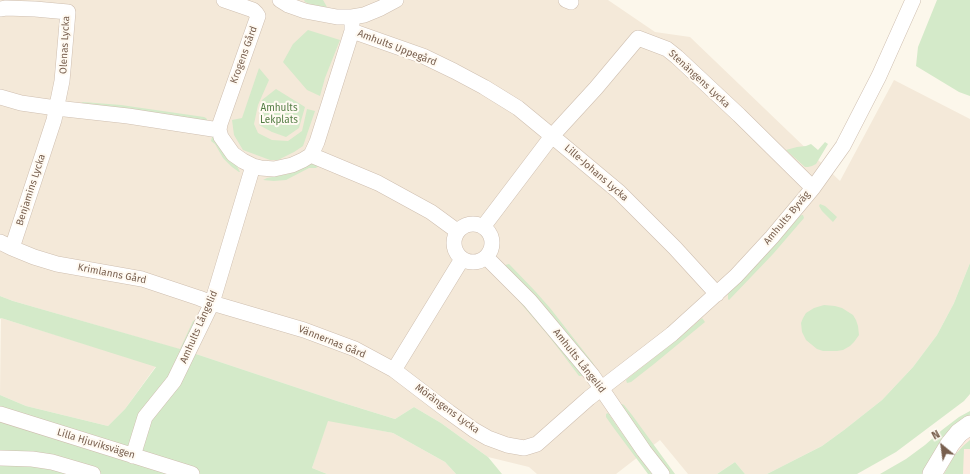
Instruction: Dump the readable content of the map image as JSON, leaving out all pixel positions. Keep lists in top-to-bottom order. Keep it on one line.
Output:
{"streets":{"street":["Olenas Lycka","Amhults Uppegård","Krogens Gård","Stenängens Lycka","Lille-Johans Lycka","Benjamins Lycka","Amhults Byväg","Krimlanns Gård","Amhults Långelid","Vännernas Gård","Mörängens Lycka","Lilla Hjuviksvägen"]},"crossings":[["Olenas Lycka","Benjamins Lycka"],["Amhults Uppegård","Stenängens Lycka"],["Amhults Uppegård","Lille-Johans Lycka"],["Stenängens Lycka","Lille-Johans Lycka"],["Stenängens Lycka","Amhults Byväg"],["Lille-Johans Lycka","Amhults Byväg"],["Benjamins Lycka","Krimlanns Gård"],["Amhults Byväg","Amhults Långelid"],["Amhults Byväg","Mörängens Lycka"],["Krimlanns Gård","Amhults Långelid"],["Krimlanns Gård","Vännernas Gård"],["Amhults Långelid","Vännernas Gård"],["Amhults Långelid","Mörängens Lycka"],["Amhults Långelid","Lilla Hjuviksvägen"],["Vännernas Gård","Mörängens Lycka"]],"parks":["Amhults Lekplats"],"north":"top left"}
